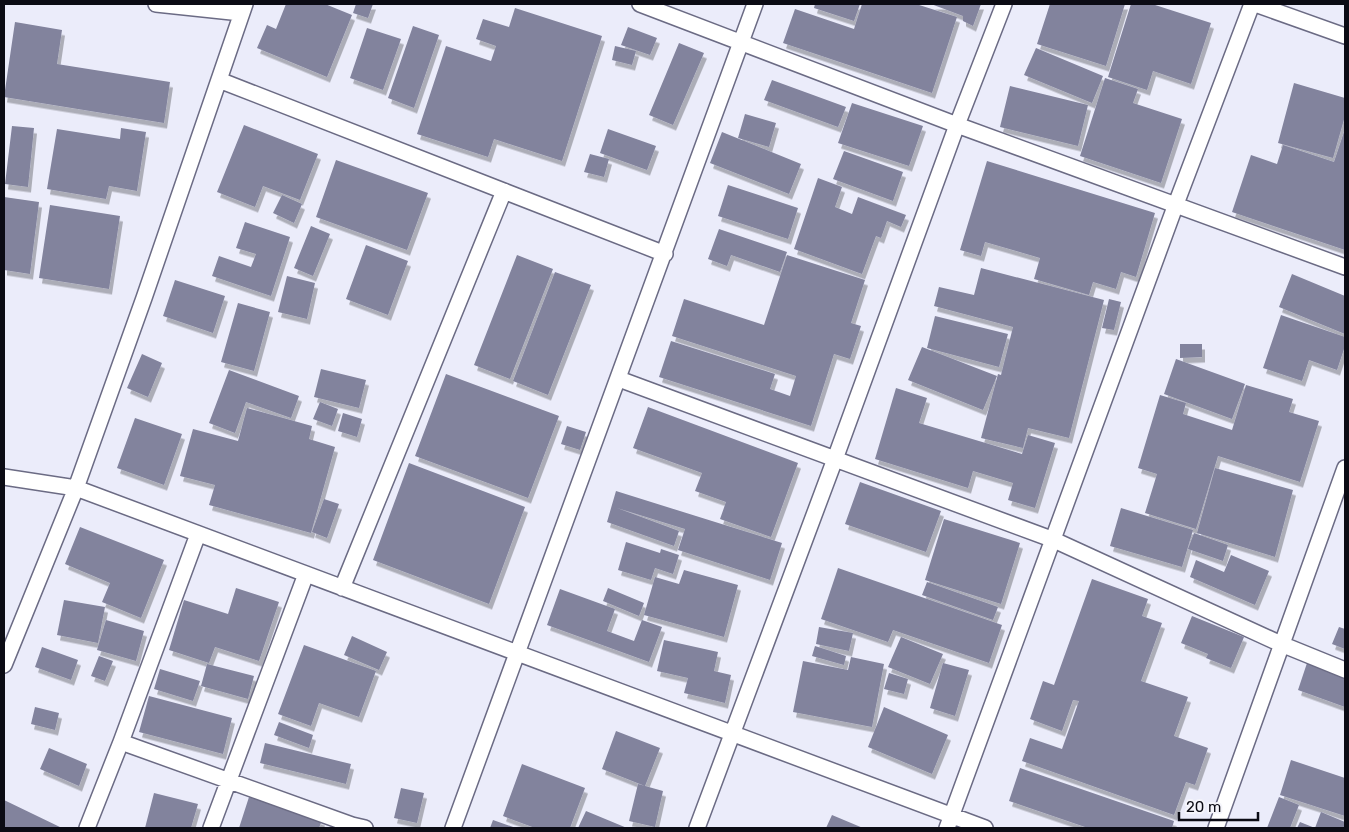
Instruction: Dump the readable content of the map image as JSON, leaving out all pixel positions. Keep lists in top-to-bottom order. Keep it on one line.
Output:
{"scale_bar":"20 m"}
